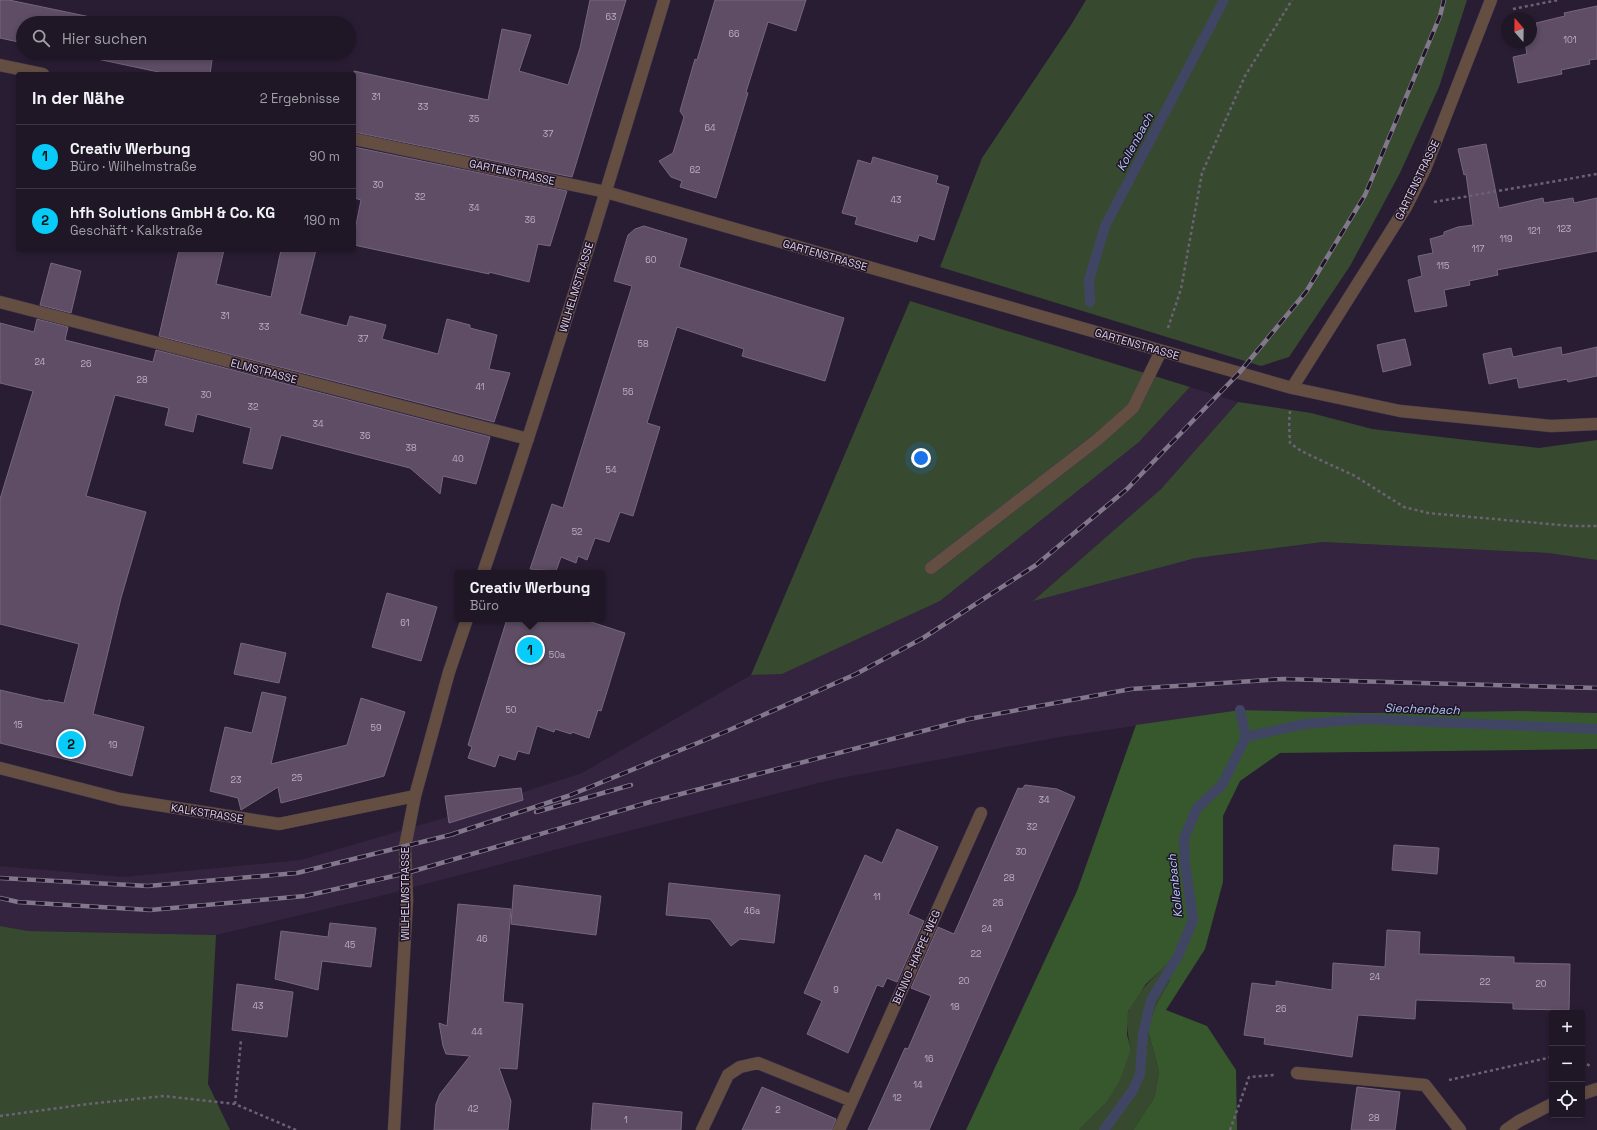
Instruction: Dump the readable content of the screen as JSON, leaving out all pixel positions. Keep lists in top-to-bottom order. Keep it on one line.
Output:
{"streets":{"street":["GARTENSTRASSE","WILHELMSTRASSE","ELMSTRASSE","KALKSTRASSE","BENNO-HAPPE-WEG"]},"crossings":[["GARTENSTRASSE","WILHELMSTRASSE"],["WILHELMSTRASSE","ELMSTRASSE"],["WILHELMSTRASSE","KALKSTRASSE"]],"water":["Kollenbach","Siechenbach"],"house_numbers":["63","66","101","31","33","35","64","37","62","30","32","43","34","36","123","121","119","117","60","115","31","33","37","58","24","26","28","41","56","30","32","34","36","38","40","54","52","61","50a","50","15","59","19","25","23","34","32","30","28","11","26","46a","24","46","45","22","24","20","22","20","9","43","18","26","44","16","14","12","42","2","28","1"],"north":"top","page":{"search":"Hier suchen","heading":["In der Nähe","2 Ergebnisse"],"list":[{"mark":"1","name":"Creativ Werbung","note":"Büro · Wilhelmstraße","value":"90 m"},{"mark":"2","name":"hfh Solutions GmbH & Co. KG","note":"Geschäft · Kalkstraße","value":"190 m"}],"popup":["Creativ Werbung","Büro"],"pins":["1","2"],"map_buttons":["+","−"]}}
